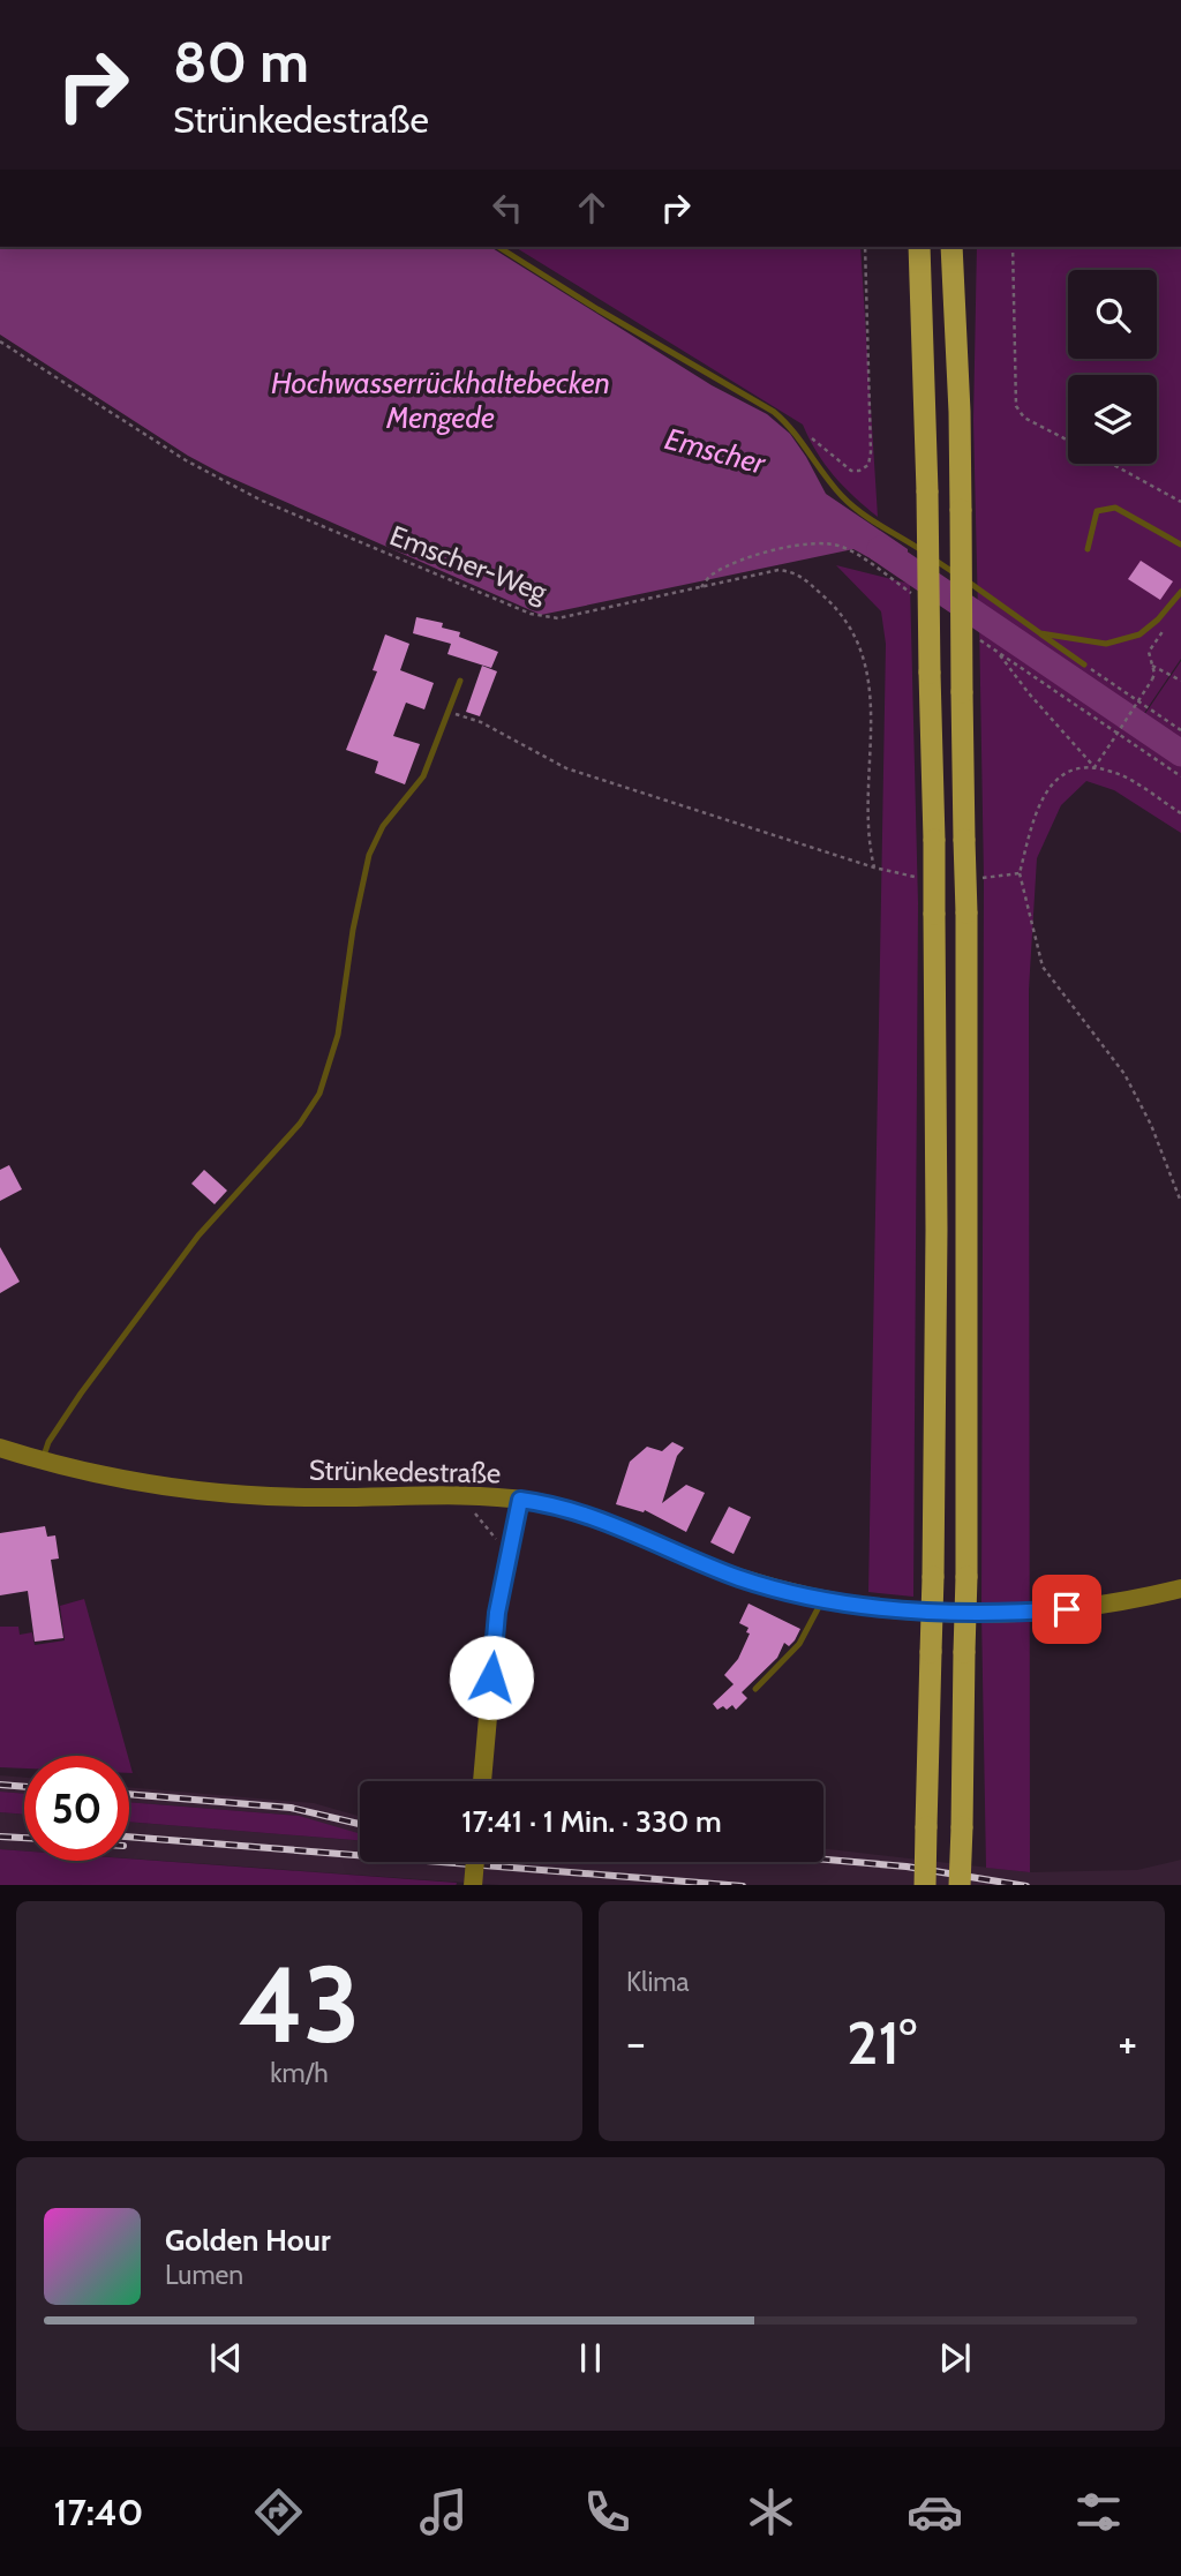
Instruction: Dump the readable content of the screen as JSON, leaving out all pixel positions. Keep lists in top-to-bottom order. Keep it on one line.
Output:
{"streets":{"main road":["Strünkedestraße"],"path":["Emscher-Weg"]},"water":["Hochwasserrückhaltebecken Mengede","Emscher"],"page":{"turn":["80 m","Strünkedestraße"],"limit":"50","trip":"17:41 · 1 Min. · 330 m","tile":[["43","km/h"],"Klima"],"heat":["−","21°","+"],"song":["Golden Hour","Lumen"],"tabs":"17:40"}}
